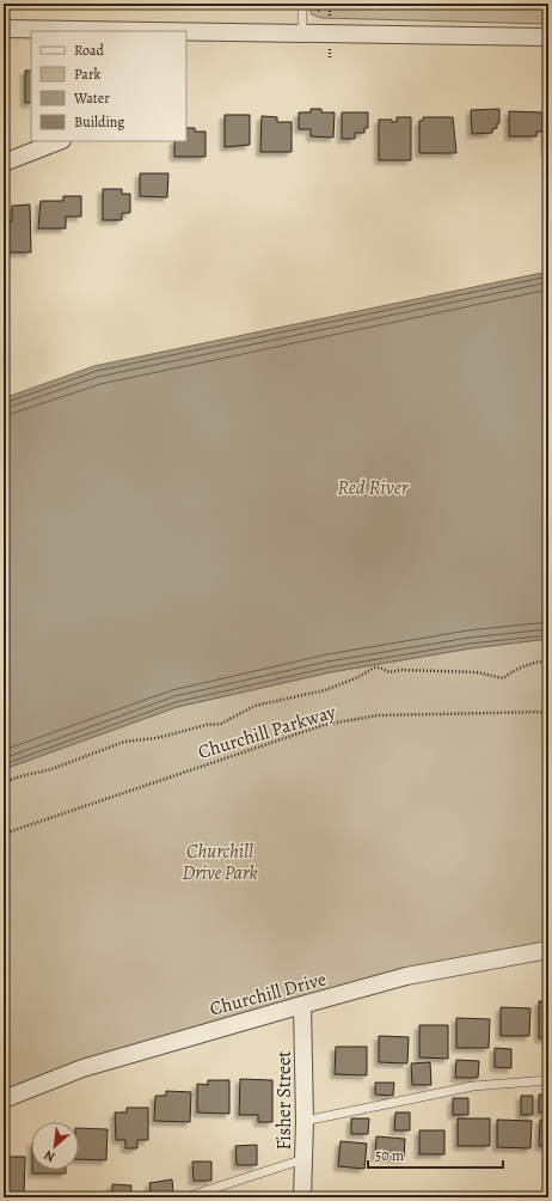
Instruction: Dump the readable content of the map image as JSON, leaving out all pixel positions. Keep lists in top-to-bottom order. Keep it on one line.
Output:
{"streets":{"street":["Churchill Drive","Fisher Street"],"path":["Churchill Parkway"]},"crossings":[["Churchill Drive","Fisher Street"]],"water":["Red River"],"parks":["Churchill Drive Park"],"legend":["Road","Park","Water","Building"],"scale_bar":"50 m","north":"bottom left"}
